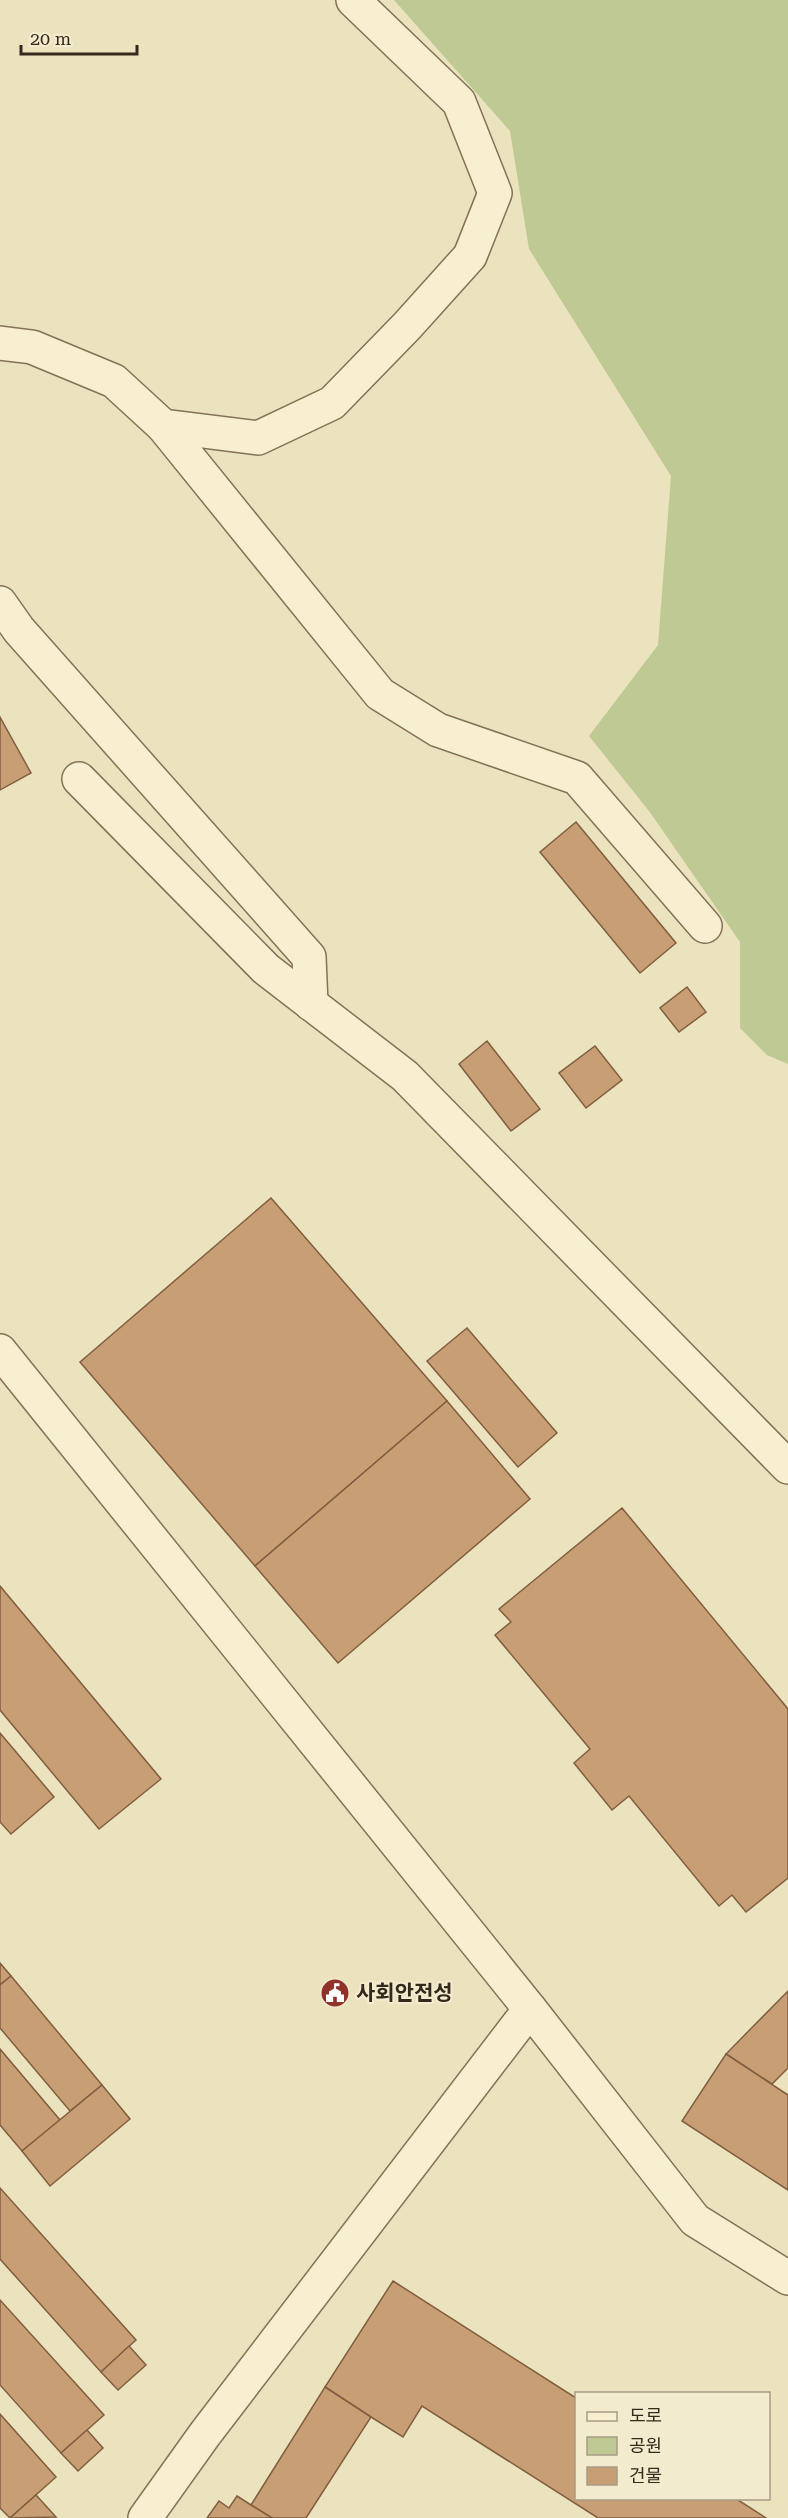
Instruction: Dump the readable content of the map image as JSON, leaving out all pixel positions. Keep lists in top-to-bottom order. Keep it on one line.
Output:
{"places":{"public building":["사회안전성"]},"legend":["도로","공원","건물"],"scale_bar":"20 m"}
